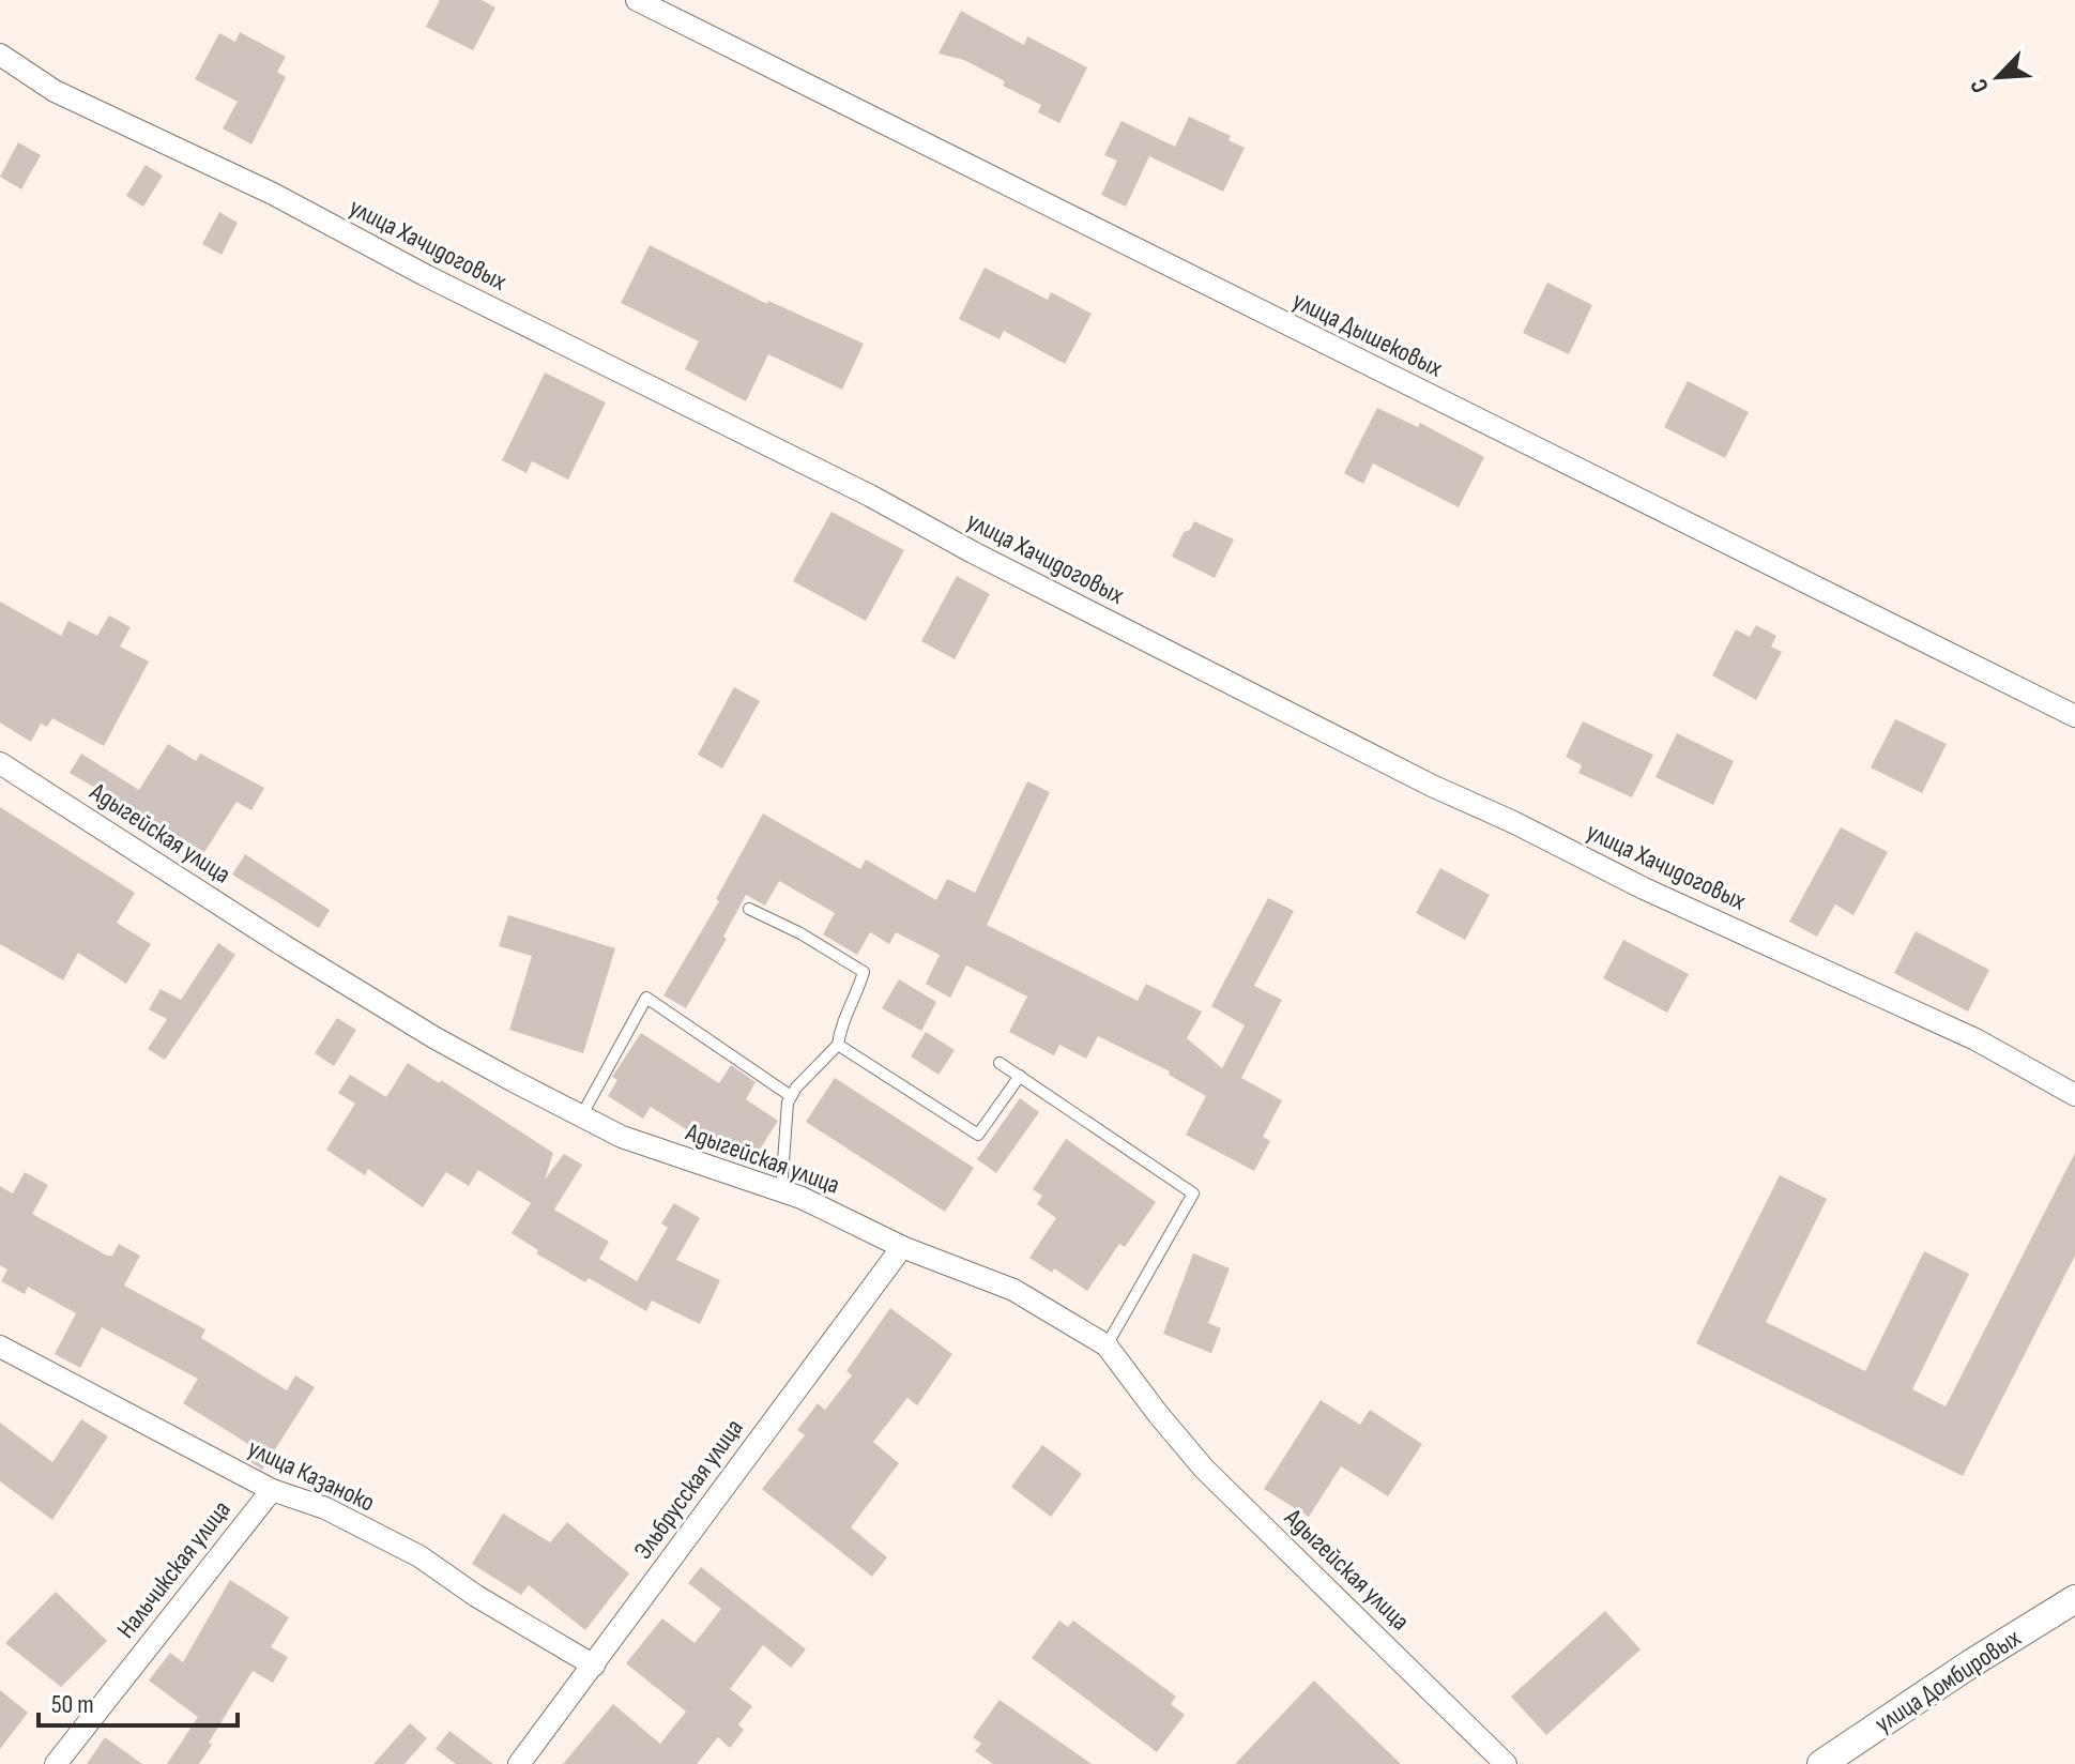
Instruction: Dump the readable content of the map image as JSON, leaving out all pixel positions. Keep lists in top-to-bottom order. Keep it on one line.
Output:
{"streets":{"street":["улица Хачидоговых","улица Дышековых","Адыгейская улица","улица Казаноко","Эльбрусская улица","Нальчикская улица","улица Домбировых"]},"crossings":[["Адыгейская улица","Эльбрусская улица"],["улица Казаноко","Эльбрусская улица"],["улица Казаноко","Нальчикская улица"]],"scale_bar":"50 m","north":"bottom left"}
